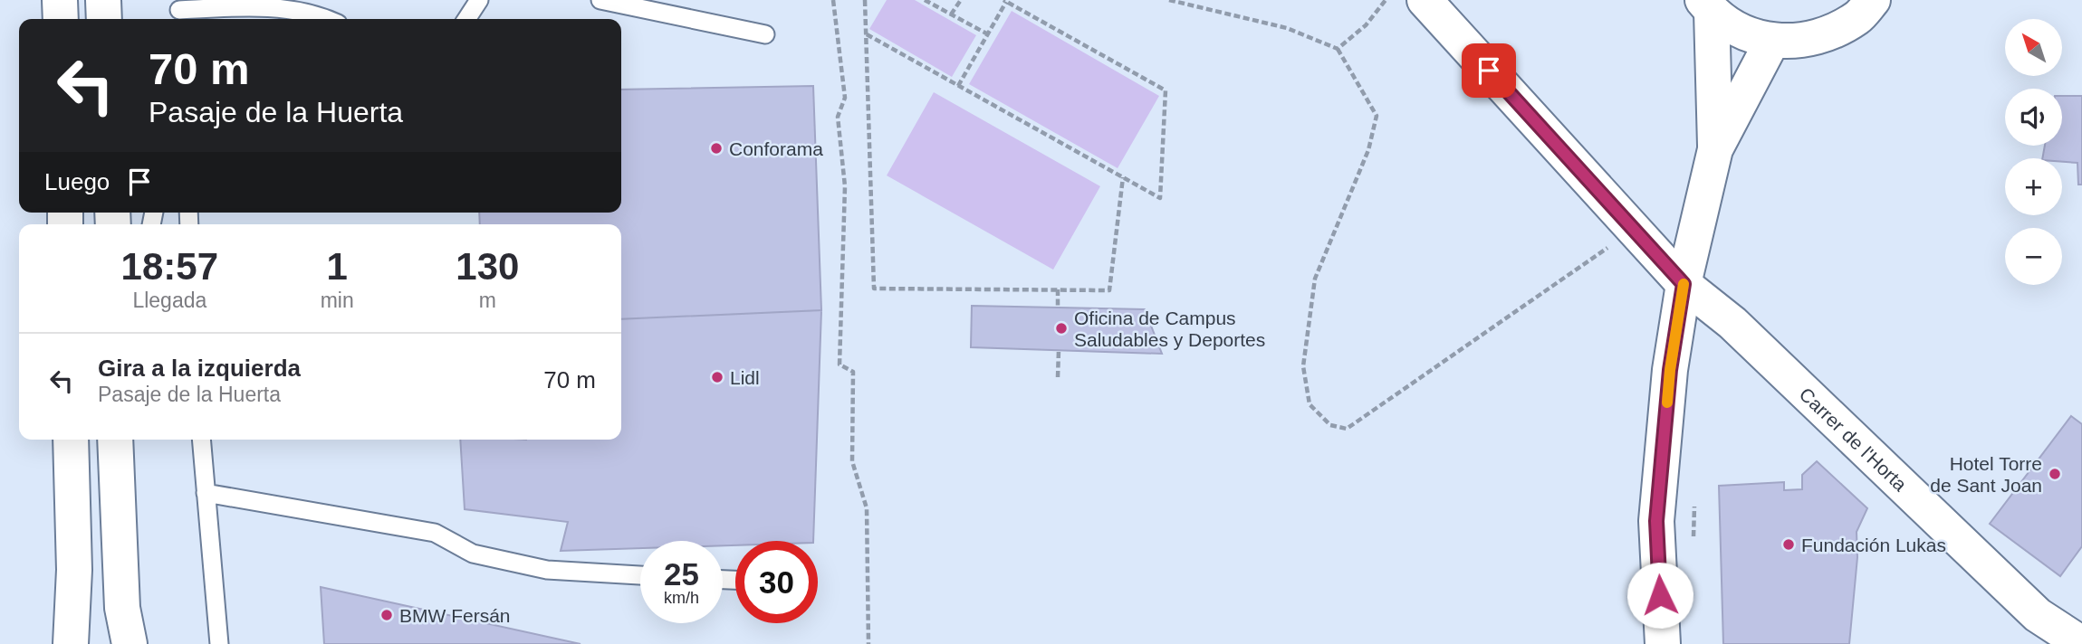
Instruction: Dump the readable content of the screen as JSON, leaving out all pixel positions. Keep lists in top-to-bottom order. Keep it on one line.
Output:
{"streets":{"street":["Carrer de l'Horta"]},"places":["Conforama","Oficina de Campus Saludables y Deportes","Lidl","Hotel Torre de Sant Joan","Fundación Lukas","BMW Fersán"],"north":"top left","page":{"map_buttons":["+","−"],"turn":["70 m","Pasaje de la Huerta"],"then":"Luego","eta":["18:57","Llegada","1","min","130","m"],"list":[{"name":"Gira a la izquierda","note":"Pasaje de la Huerta","value":"70 m"}],"speed":"25 km/h","limit":"30"}}
